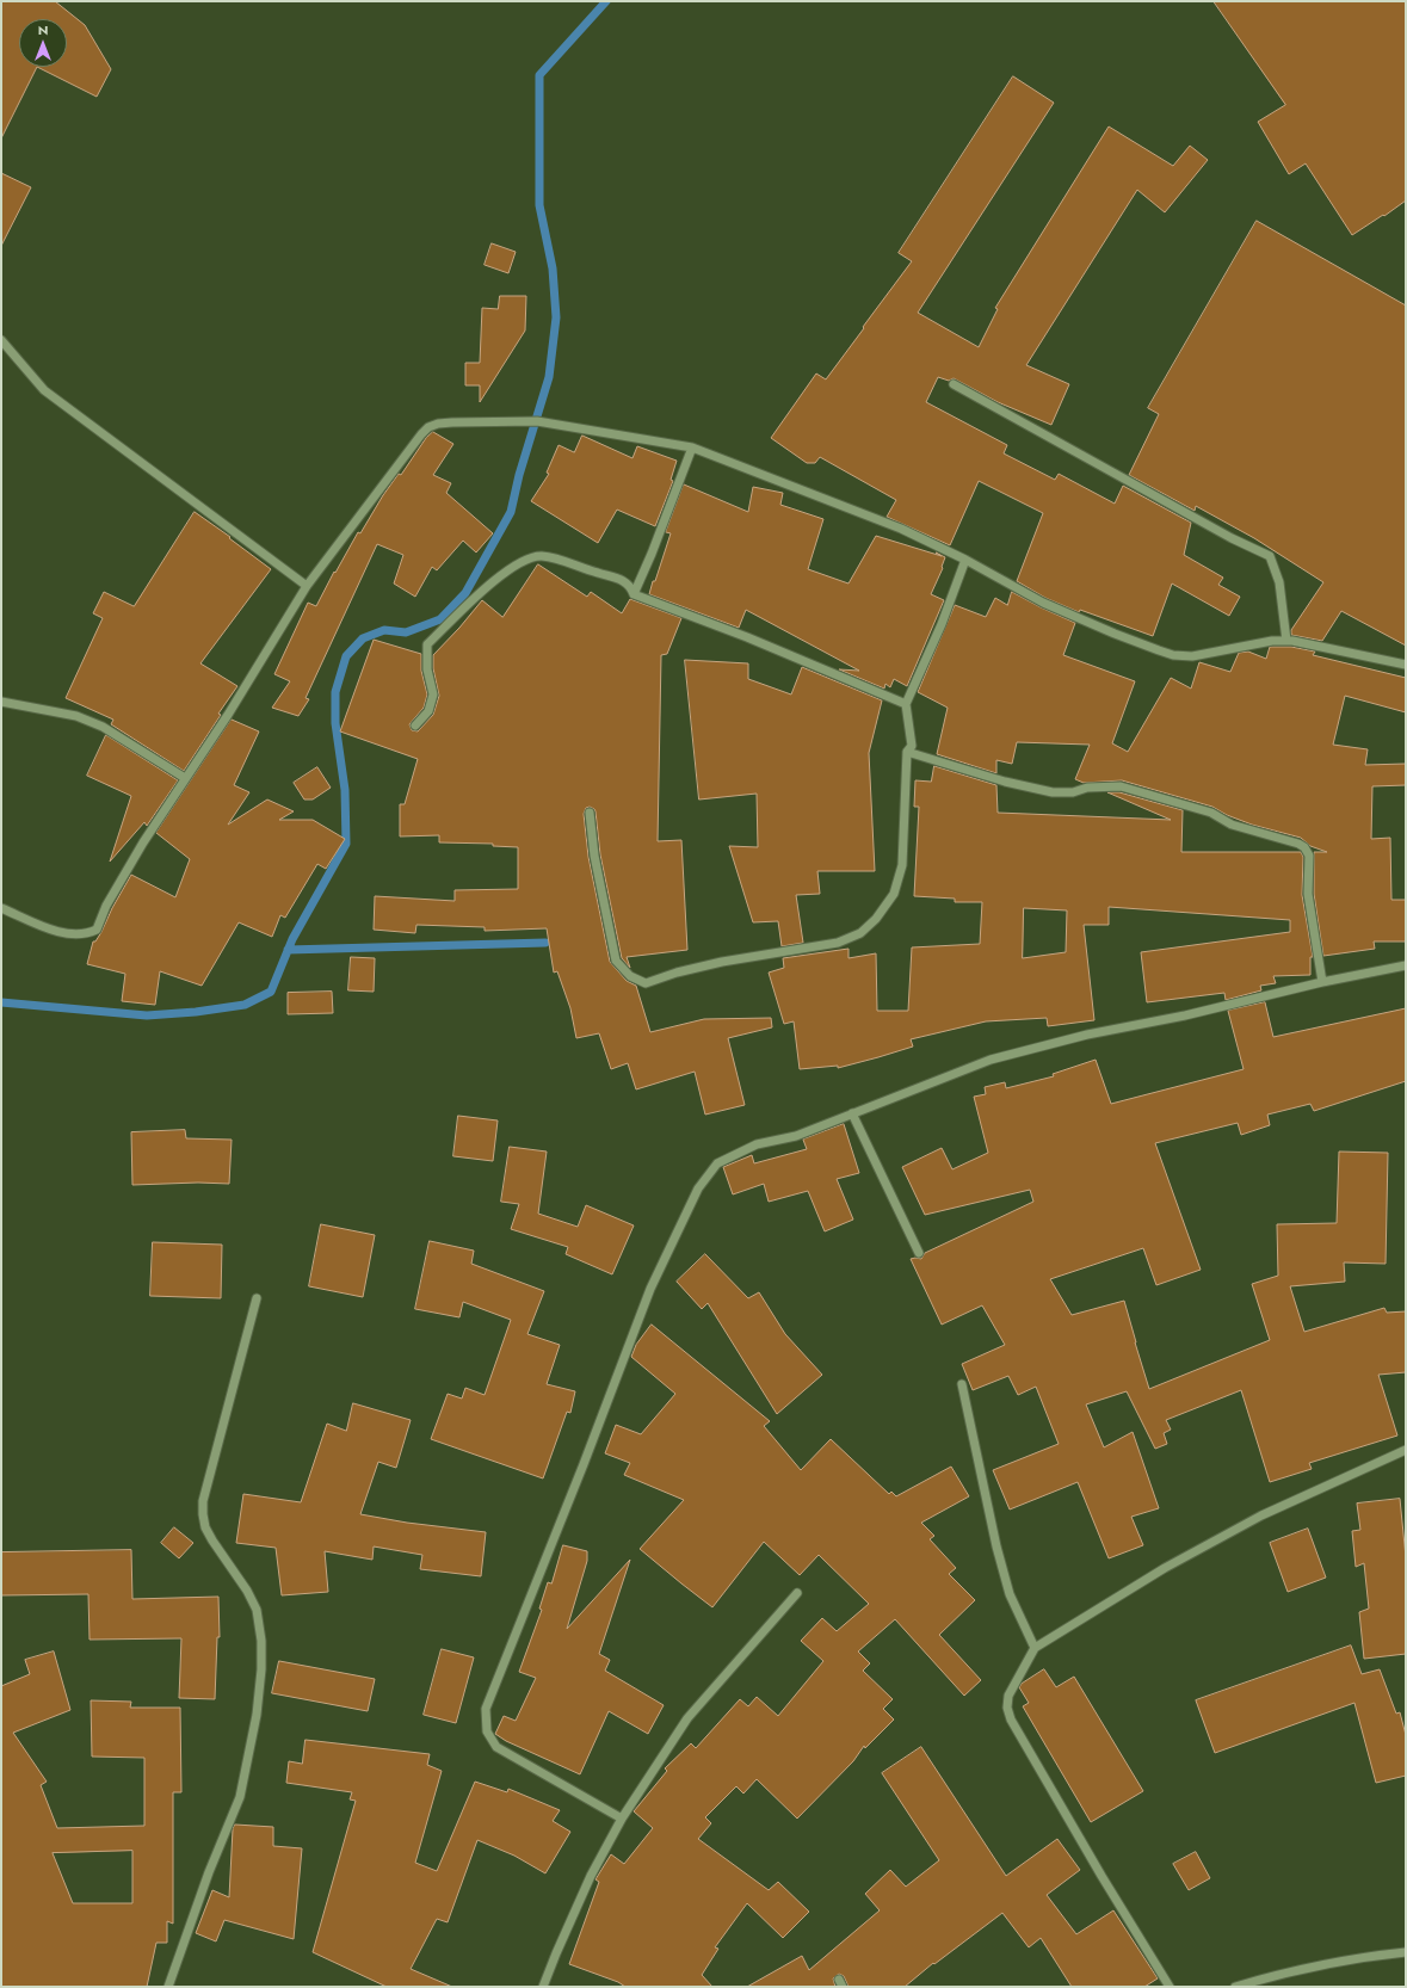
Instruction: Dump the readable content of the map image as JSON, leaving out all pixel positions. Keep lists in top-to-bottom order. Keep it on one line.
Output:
{"north":"top"}
